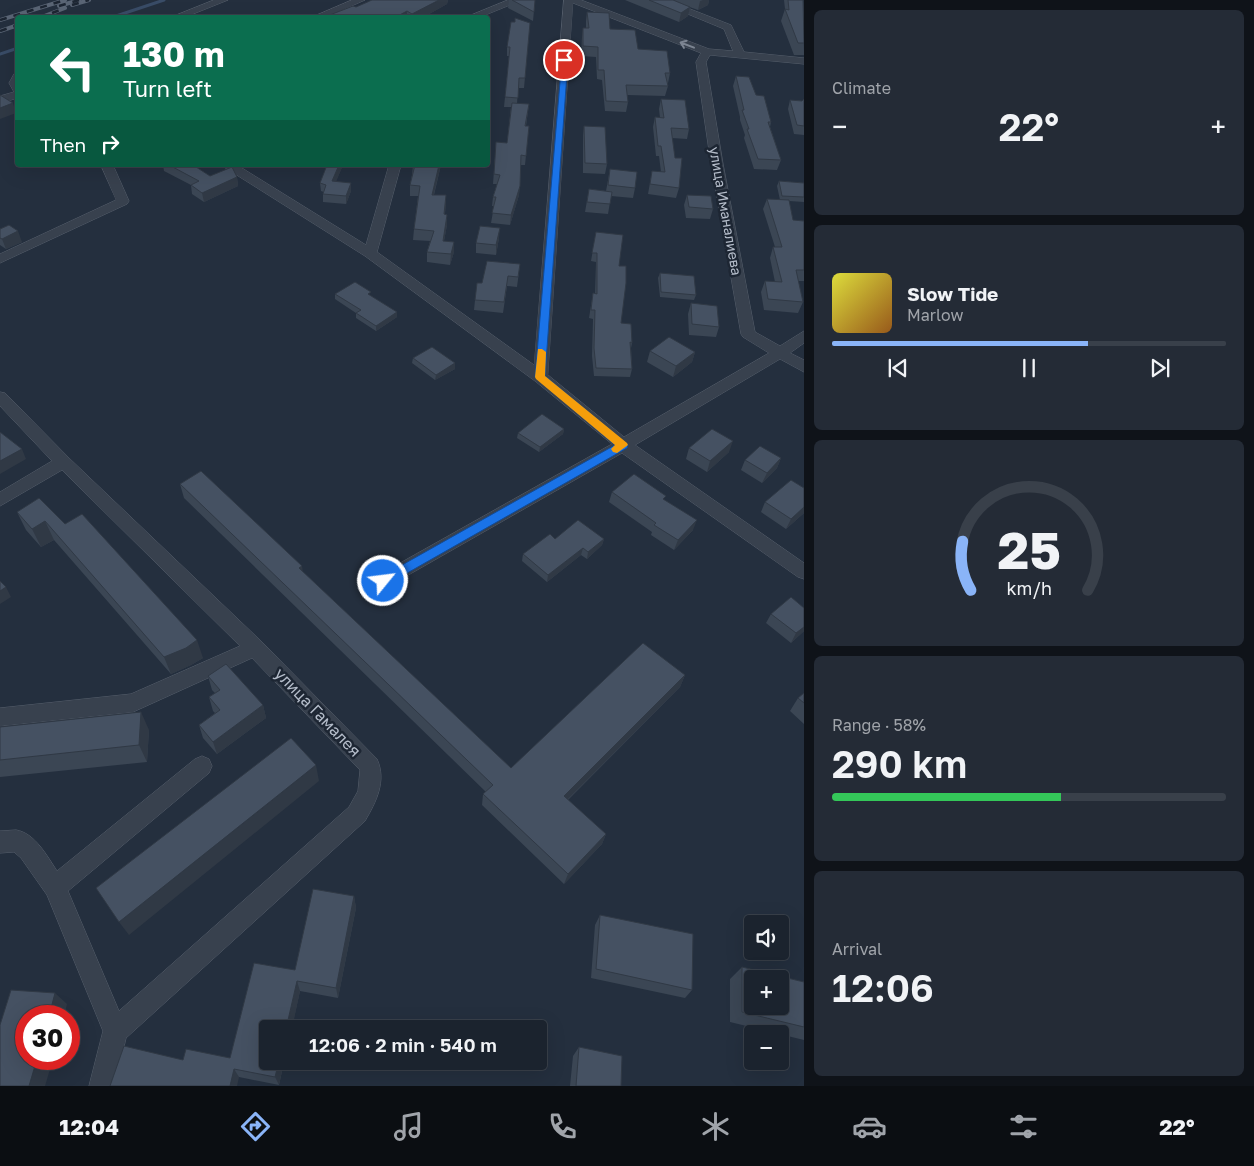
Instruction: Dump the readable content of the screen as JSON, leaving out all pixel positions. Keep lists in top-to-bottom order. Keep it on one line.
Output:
{"streets":{"street":["улица Иманалиева","улица Гамалея"]},"page":{"tile":["Climate",["Range · 58%","290 km"],["Arrival","12:06"]],"turn":["130 m","Turn left"],"heat":["−","22°","+"],"then":"Then","song":["Slow Tide","Marlow"],"map_buttons":["+","−"],"limit":"30","trip":"12:06 · 2 min · 540 m","tabs":["12:04","22°"],"gauge":["25","km/h"]}}
